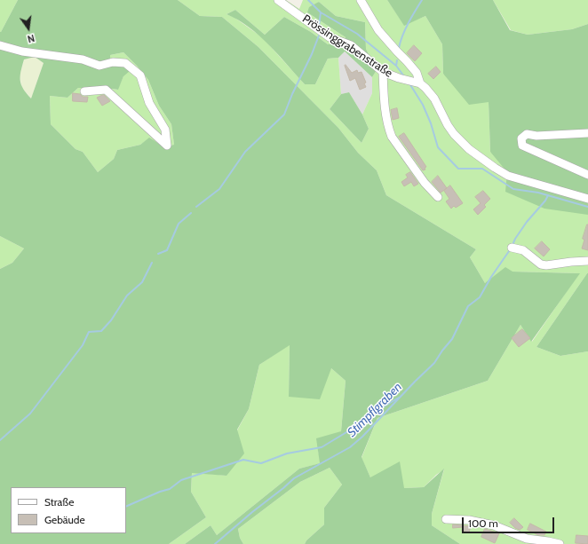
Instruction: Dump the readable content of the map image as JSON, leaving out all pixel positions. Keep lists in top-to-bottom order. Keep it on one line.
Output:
{"streets":{"street":["Prössinggrabenstraße"]},"water":["Stimpflgraben"],"legend":["Straße","Gebäude"],"scale_bar":"100 m","north":"bottom"}
